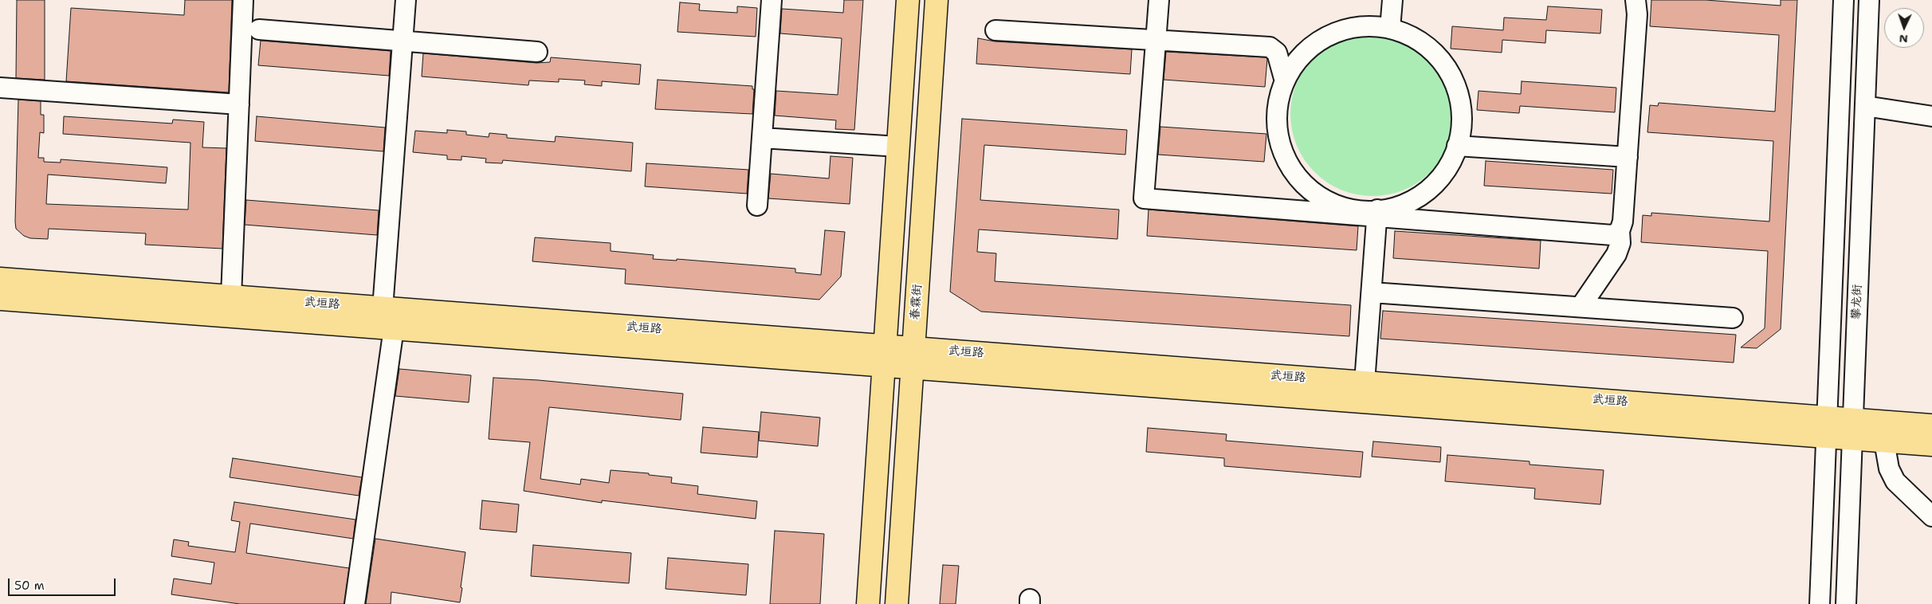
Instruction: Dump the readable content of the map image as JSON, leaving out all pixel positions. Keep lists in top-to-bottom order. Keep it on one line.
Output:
{"streets":{"main road":["春霖街","武垣路"],"street":["攀龙街"]},"crossings":[["春霖街","武垣路"],["攀龙街","武垣路"]],"scale_bar":"50 m","north":"bottom"}
